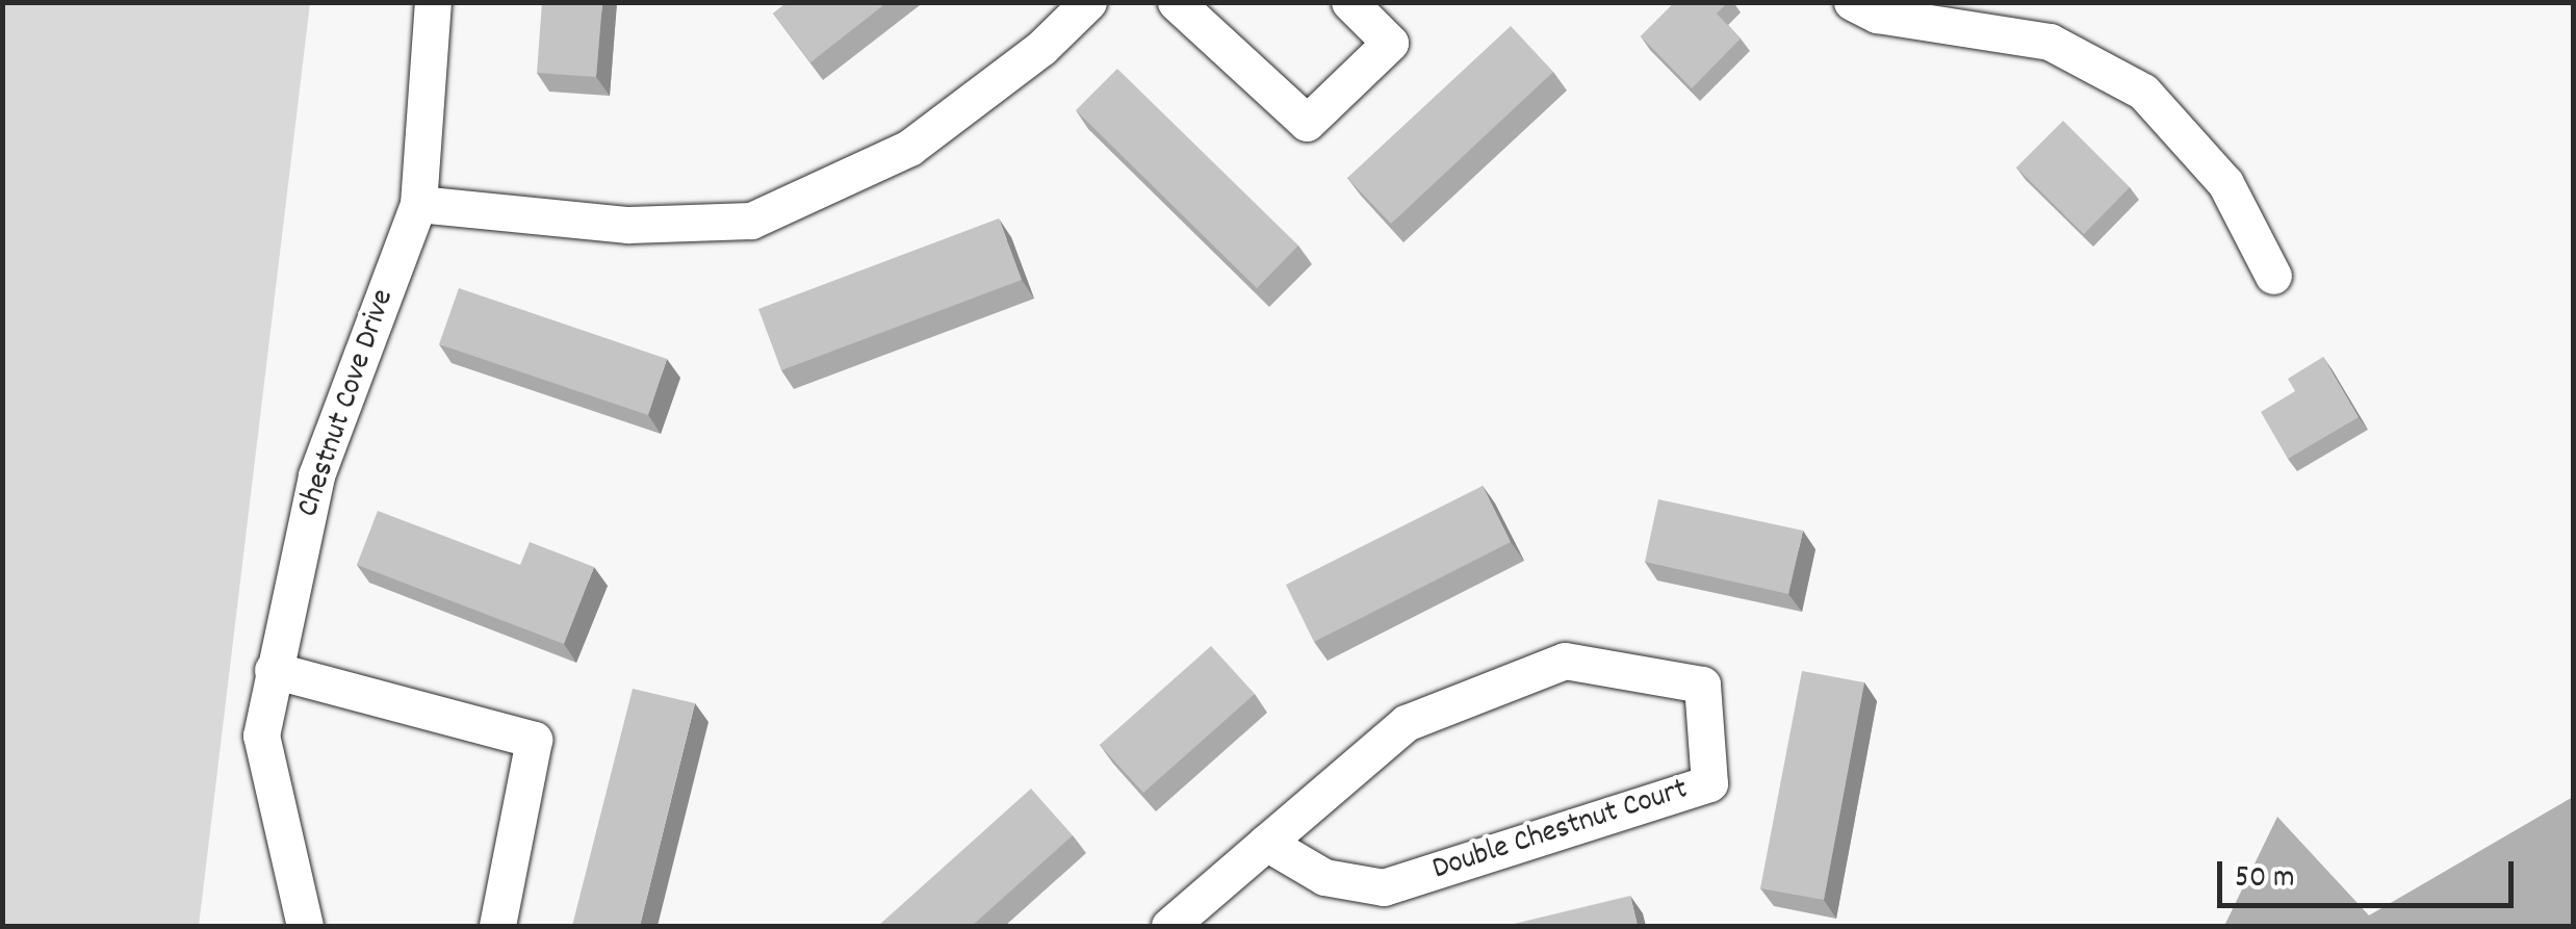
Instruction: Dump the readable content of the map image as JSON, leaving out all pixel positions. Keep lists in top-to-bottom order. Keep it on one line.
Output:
{"streets":{"street":["Chestnut Cove Drive","Double Chestnut Court"]},"scale_bar":"50 m"}
